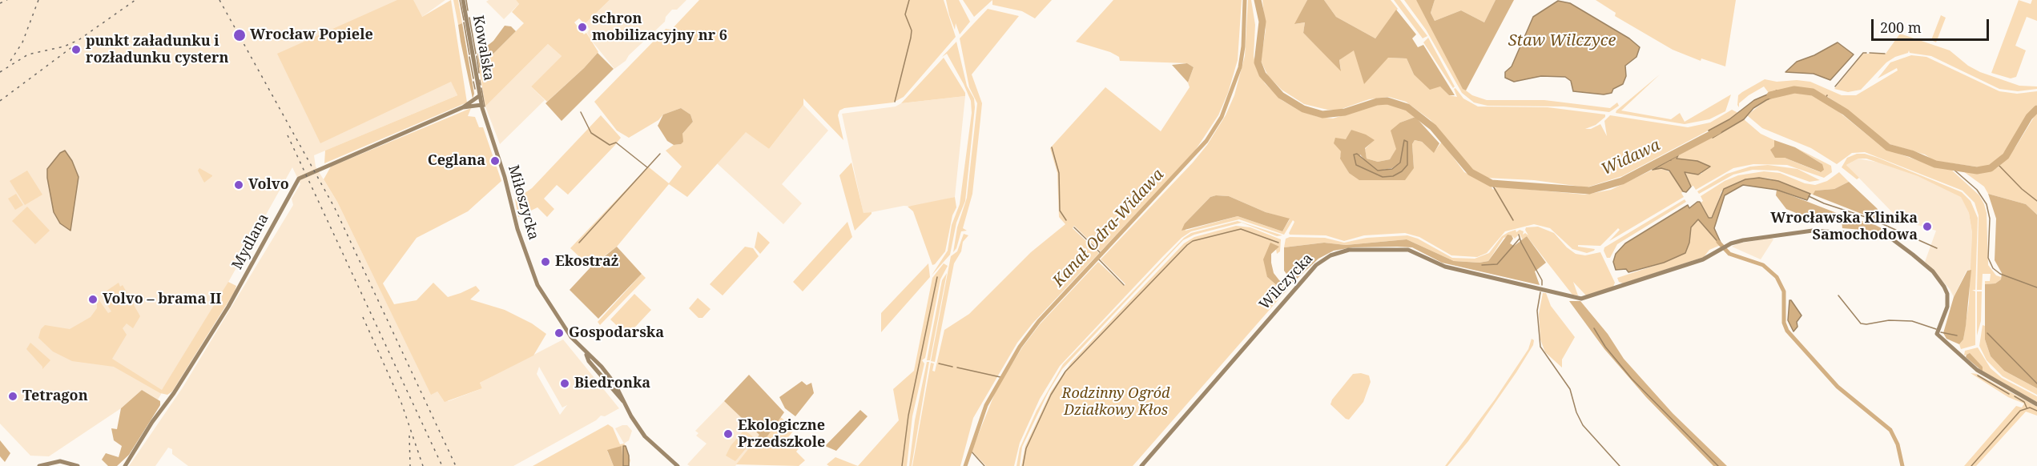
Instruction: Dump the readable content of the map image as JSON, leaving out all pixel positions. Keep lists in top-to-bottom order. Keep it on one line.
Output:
{"streets":{"street":["Kowalska","Miłoszycka","Mydlana","Wilczycka"]},"crossings":[["Kowalska","Miłoszycka"],["Kowalska","Mydlana"],["Miłoszycka","Mydlana"]],"water":["Staw Wilczyce","Widawa","Kanał Odra-Widawa"],"parks":["Rodzinny Ogród Działkowy Kłos"],"places":["schron mobilizacyjny nr 6","Wrocław Popiele","punkt załadunku i rozładunku cystern","Ceglana","Volvo","Wrocławska Klinika Samochodowa","Ekostraż","Volvo – brama II","Gospodarska","Biedronka","Tetragon","Ekologiczne Przedszkole"],"scale_bar":"200 m"}
